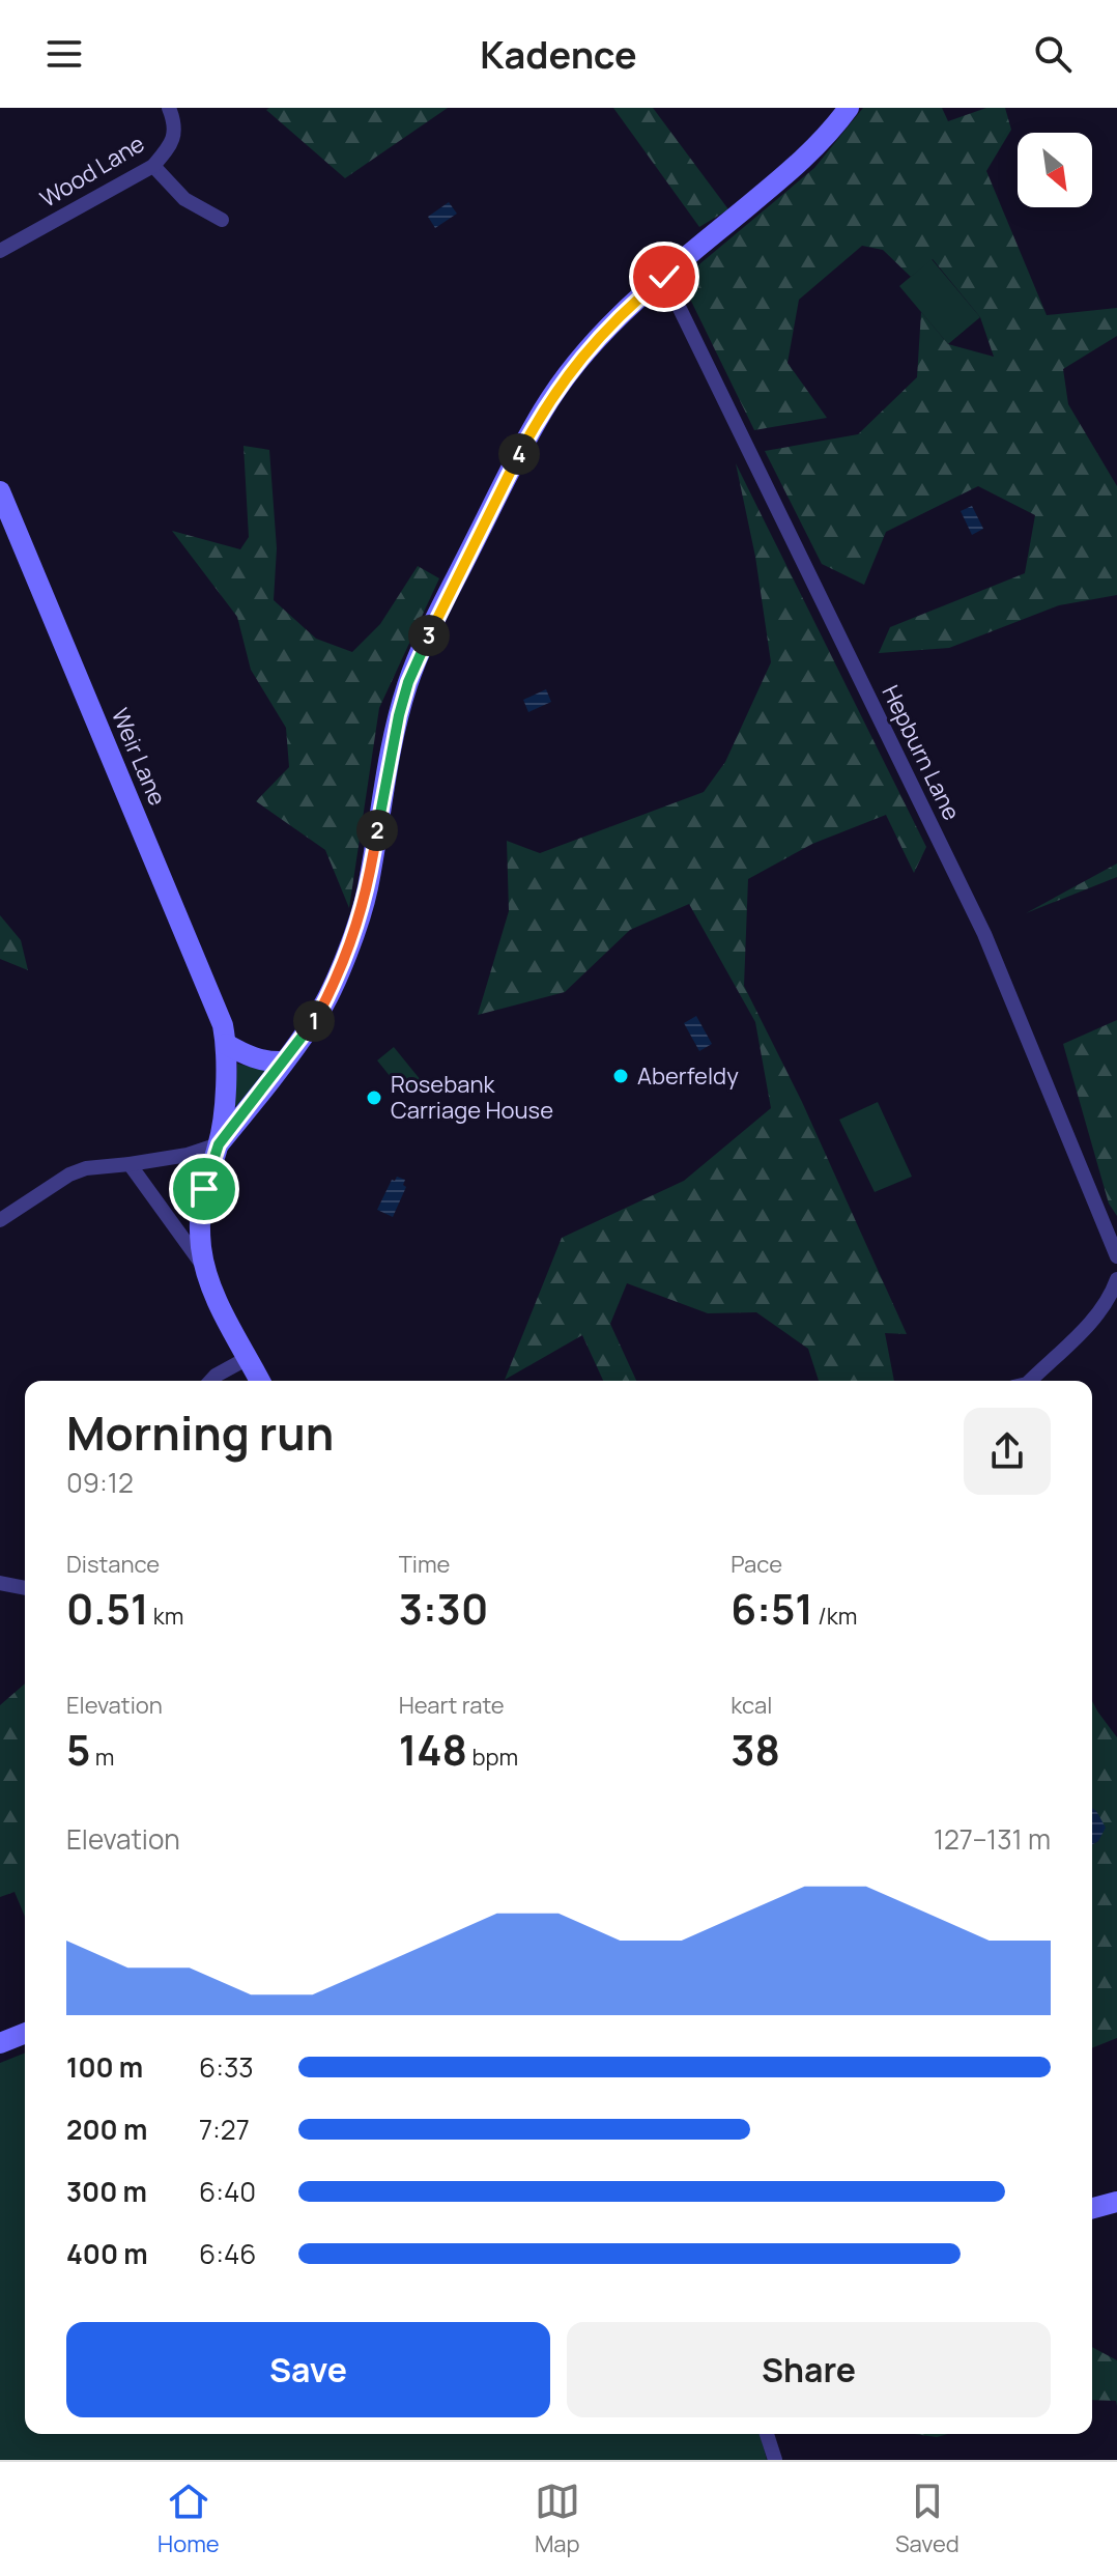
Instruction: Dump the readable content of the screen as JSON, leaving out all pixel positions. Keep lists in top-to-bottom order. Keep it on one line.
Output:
{"streets":{"main road":["Weir Lane"],"street":["Wood Lane","Hepburn Lane"]},"places":["Aberfeldy","Rosebank Carriage House"],"north":"bottom right","page":{"header":"Kadence","pins":["4","3","2","1"],"heading":["Morning run","09:12"],"stats":[["Distance","0.51 km"],["Time","3:30"],["Pace","6:51 /km"],["Elevation","5 m"],["Heart rate","148 bpm"],["kcal","38"]],"chart":["Elevation","127–131 m"],"list":[{"name":"100 m","note":"6:33"},{"name":"200 m","note":"7:27"},{"name":"300 m","note":"6:40"},{"name":"400 m","note":"6:46"}],"buttons":["Save","Share"],"tabs":["Home","Map","Saved"]}}
